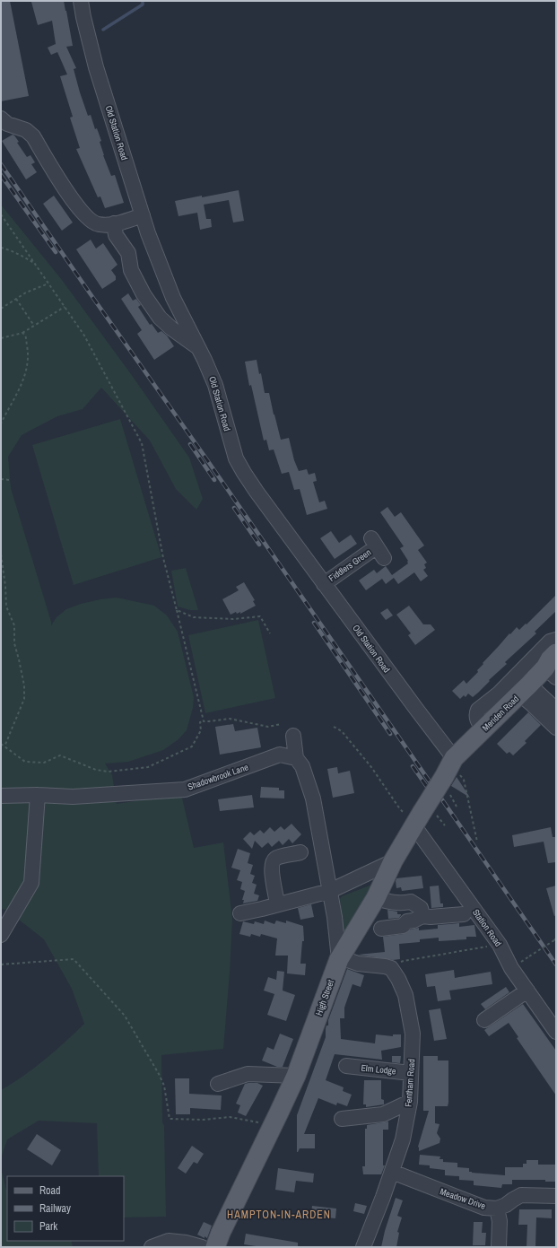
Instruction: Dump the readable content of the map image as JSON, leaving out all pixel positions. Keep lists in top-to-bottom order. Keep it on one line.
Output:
{"streets":{"main road":["Meriden Road","High Street"],"street":["Old Station Road","Fiddlers Green","Shadowbrook Lane","Station Road","Elm Lodge","Fentham Road","Meadow Drive"]},"crossings":[["Old Station Road","Fiddlers Green"],["Old Station Road","Meriden Road"],["Old Station Road","High Street"],["Meriden Road","High Street"],["Station Road","High Street"],["Elm Lodge","Fentham Road"],["Fentham Road","Meadow Drive"]],"districts":["HAMPTON-IN-ARDEN"],"legend":["Road","Railway","Park"]}
